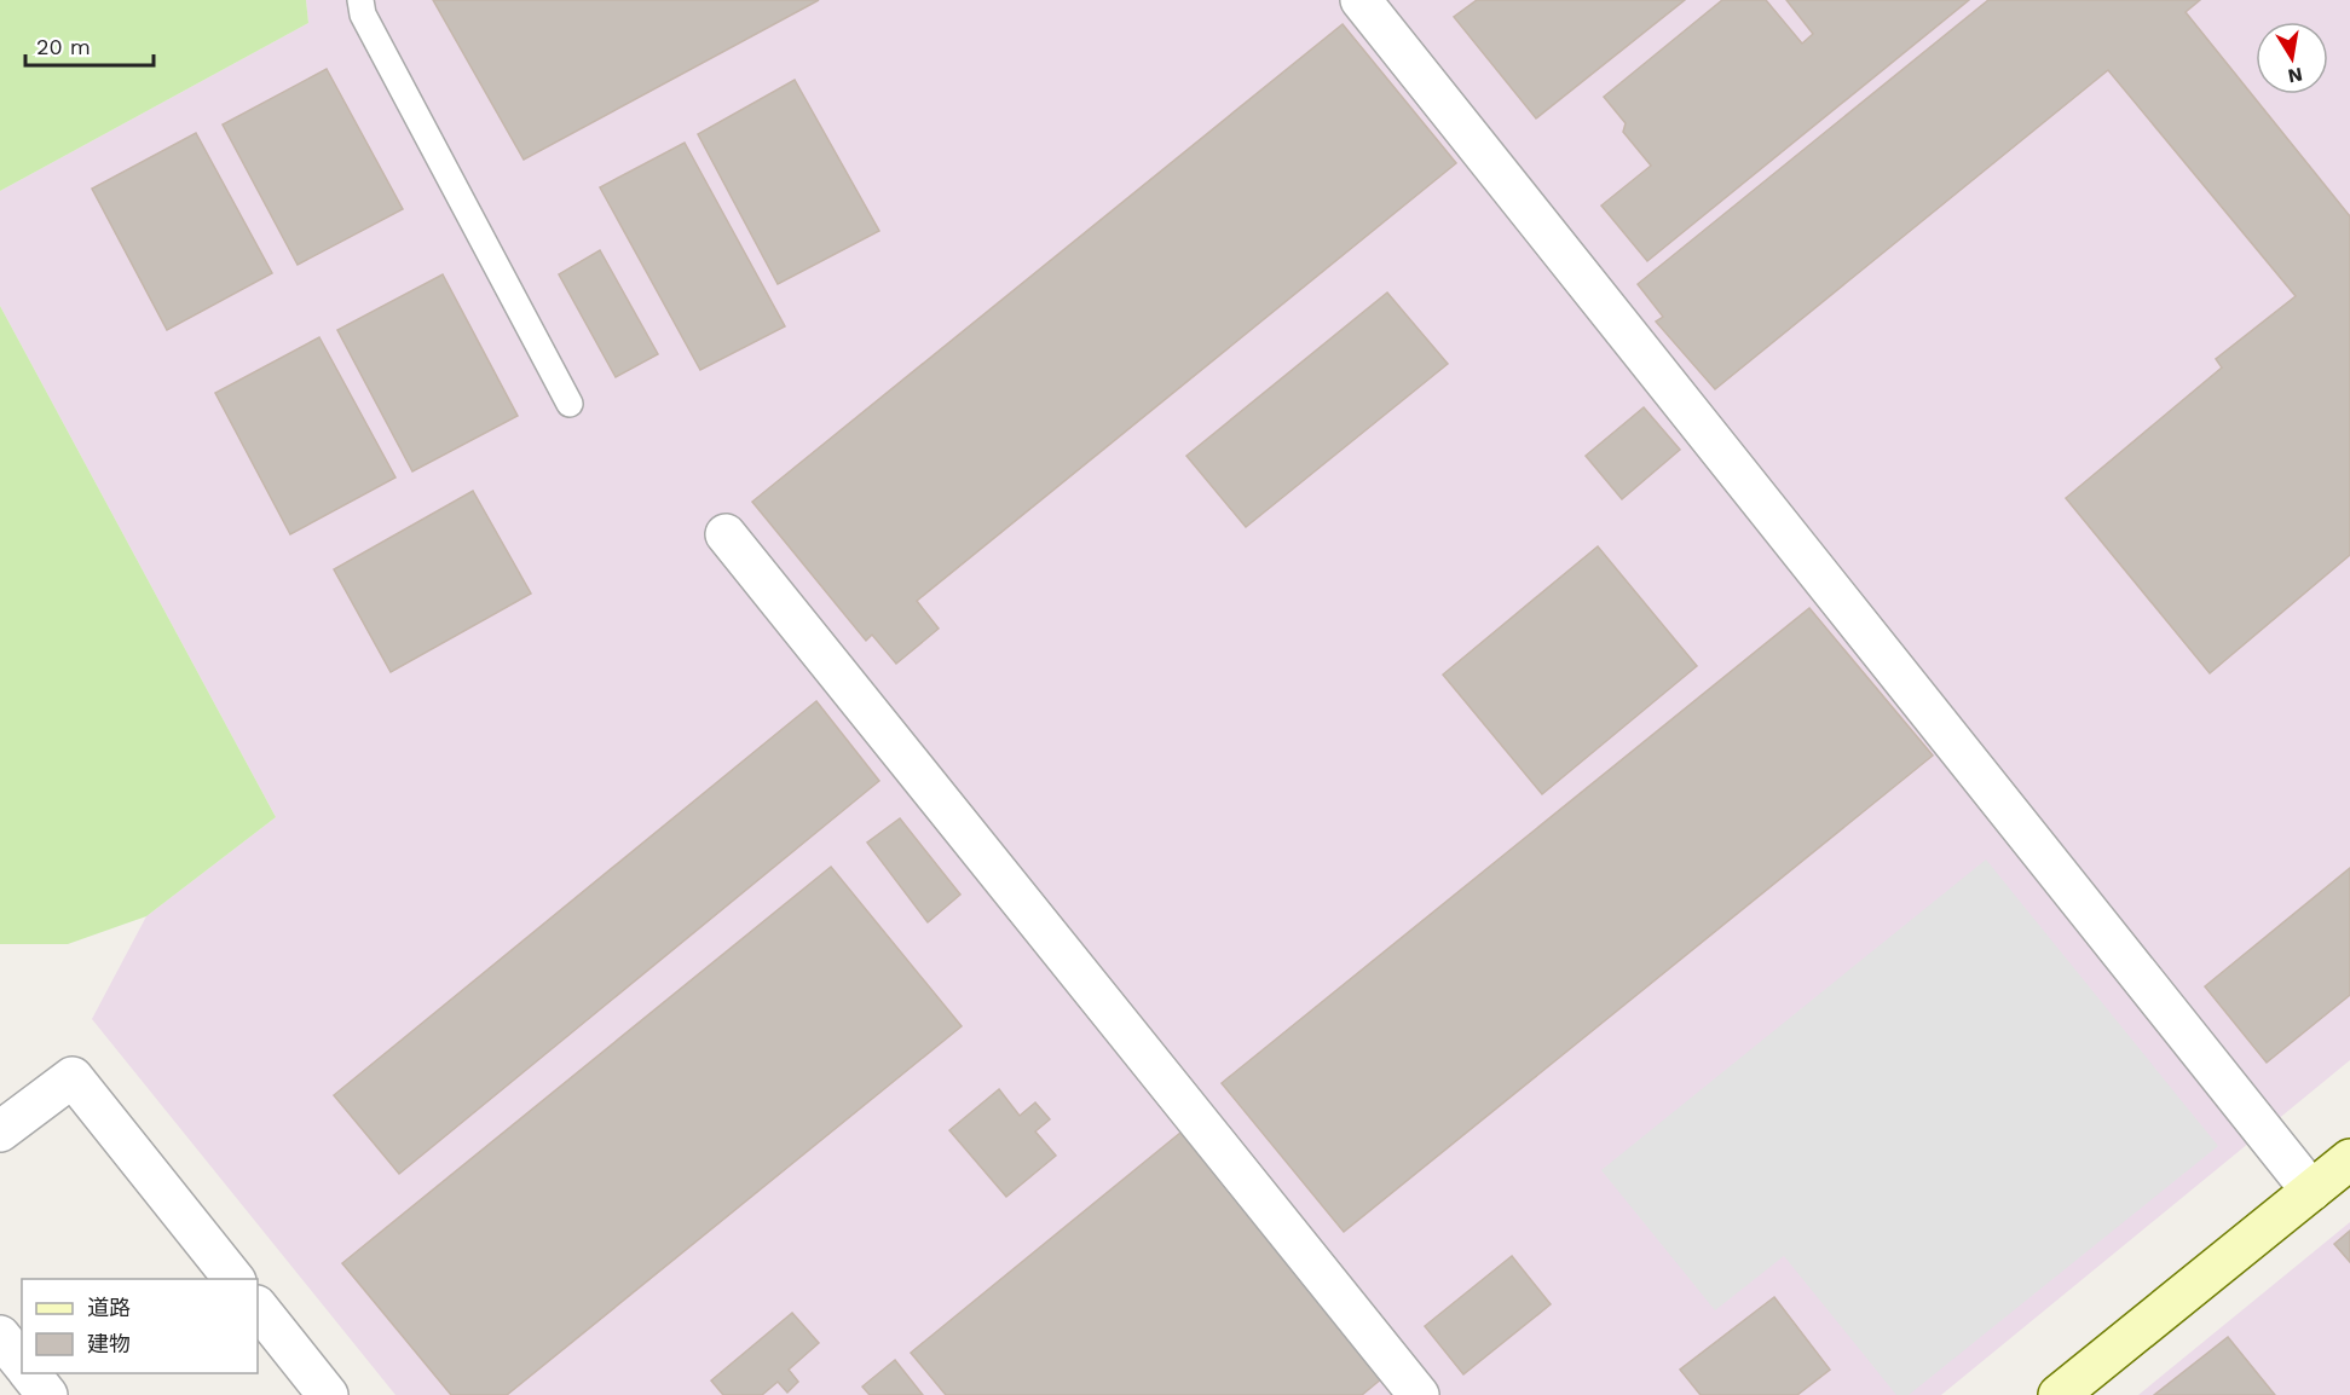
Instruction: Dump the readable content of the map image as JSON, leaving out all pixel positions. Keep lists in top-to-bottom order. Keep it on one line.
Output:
{"legend":["道路","建物"],"scale_bar":"20 m","north":"bottom"}
